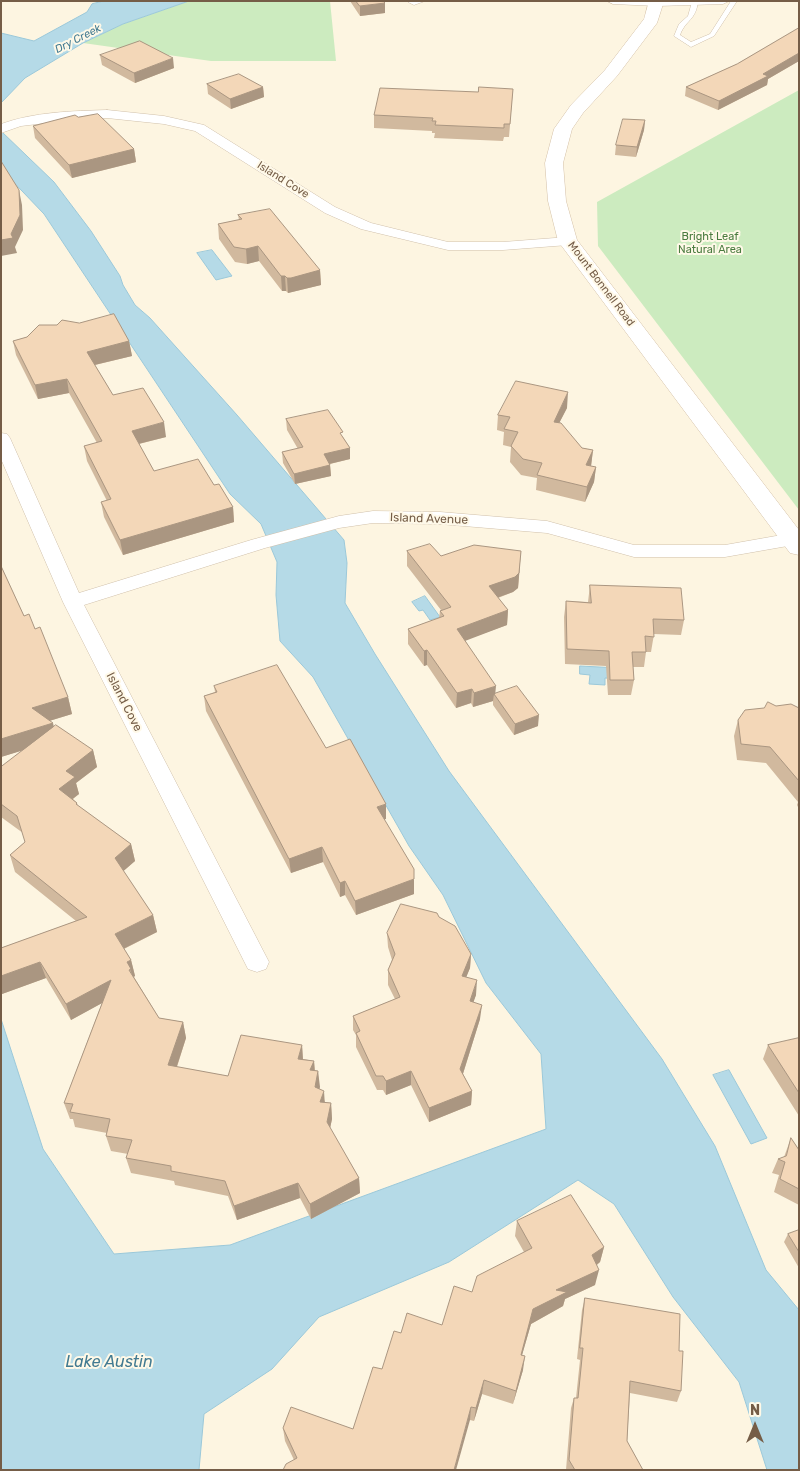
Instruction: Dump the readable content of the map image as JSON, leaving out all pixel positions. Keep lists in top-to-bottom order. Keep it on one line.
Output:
{"streets":{"street":["Island Cove","Mount Bonnell Road","Island Avenue"]},"crossings":[["Island Cove","Mount Bonnell Road"],["Island Cove","Island Avenue"],["Mount Bonnell Road","Island Avenue"]],"water":["Dry Creek","Lake Austin"],"parks":["Bright Leaf Natural Area"],"north":"top"}
